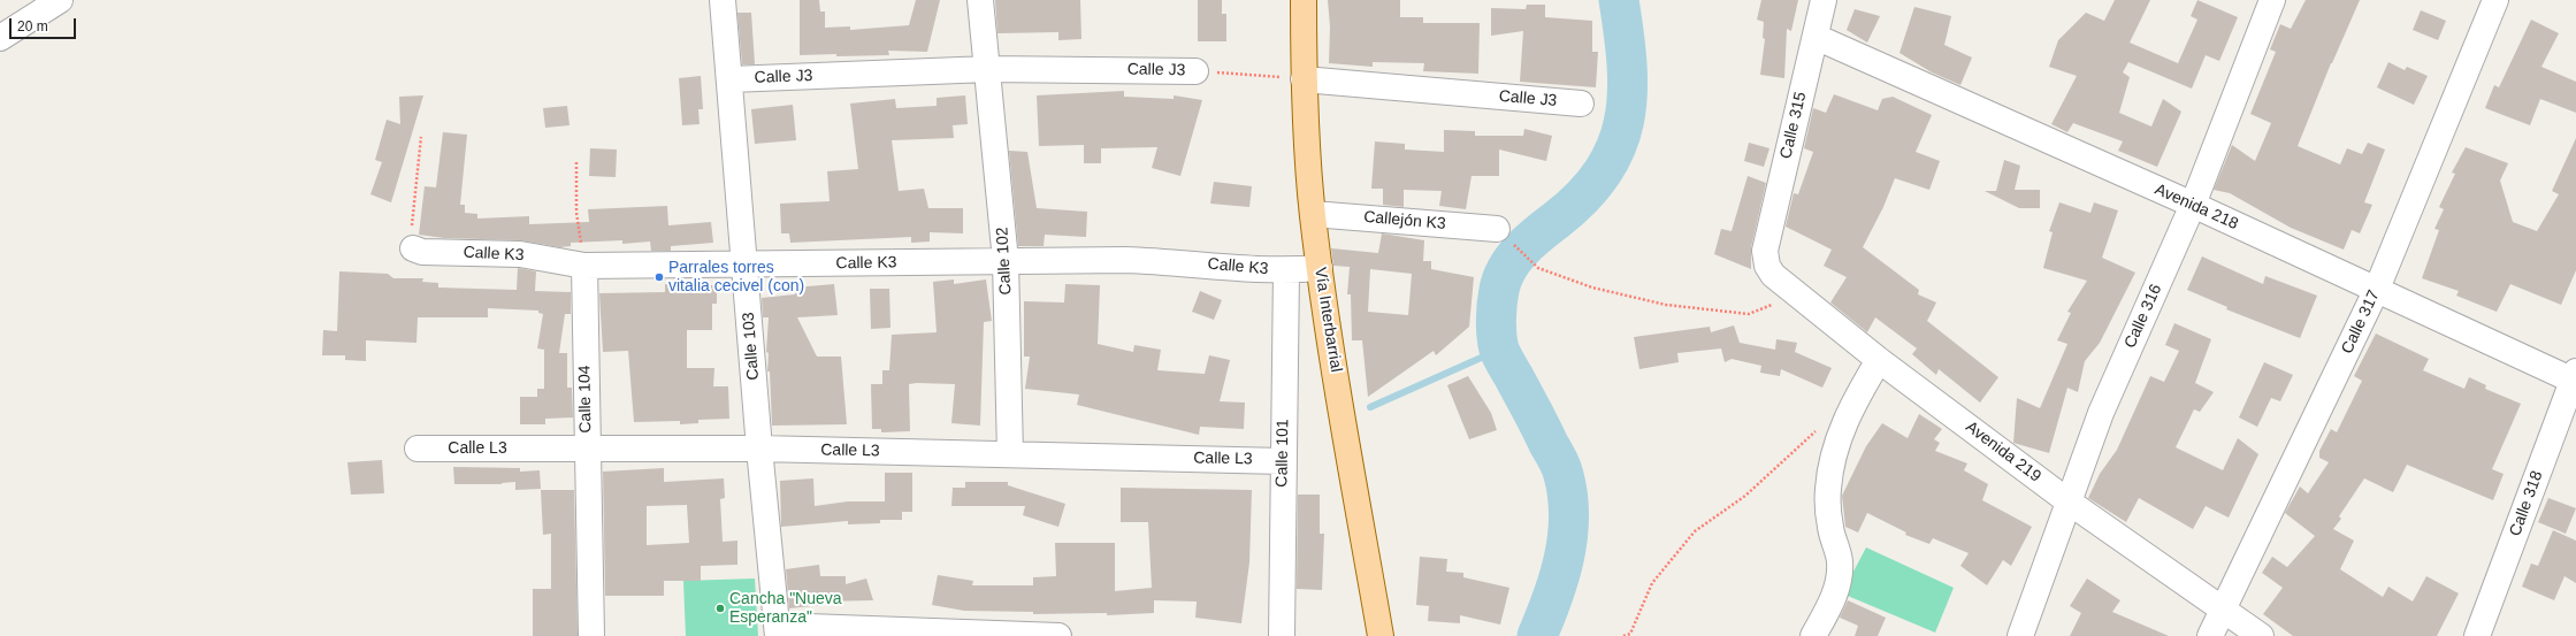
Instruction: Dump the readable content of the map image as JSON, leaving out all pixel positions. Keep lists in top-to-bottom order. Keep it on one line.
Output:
{"streets":{"main road":["Vía Interbarrial"],"street":["Calle J3","Calle 315","Avenida 218","Callejón K3","Calle K3","Calle 102","Calle 316","Calle 317","Calle 103","Calle 104","Calle L3","Avenida 219","Calle 101","Calle 318"]},"crossings":[["Calle J3","Calle 102"],["Calle J3","Vía Interbarrial"],["Calle J3","Calle 103"],["Calle 315","Avenida 218"],["Calle 315","Avenida 219"],["Avenida 218","Calle 316"],["Avenida 218","Calle 317"],["Avenida 218","Calle 318"],["Callejón K3","Vía Interbarrial"],["Calle K3","Calle 102"],["Calle K3","Vía Interbarrial"],["Calle K3","Calle 103"],["Calle K3","Calle 104"],["Calle K3","Calle 101"],["Calle 102","Calle L3"],["Calle 316","Avenida 219"],["Calle 317","Avenida 219"],["Calle 103","Calle L3"],["Calle 104","Calle L3"],["Calle L3","Calle 101"]],"places":["Parrales torres vitalia cecivel (con)","Cancha \"Nueva Esperanza\""],"scale_bar":"20 m"}
